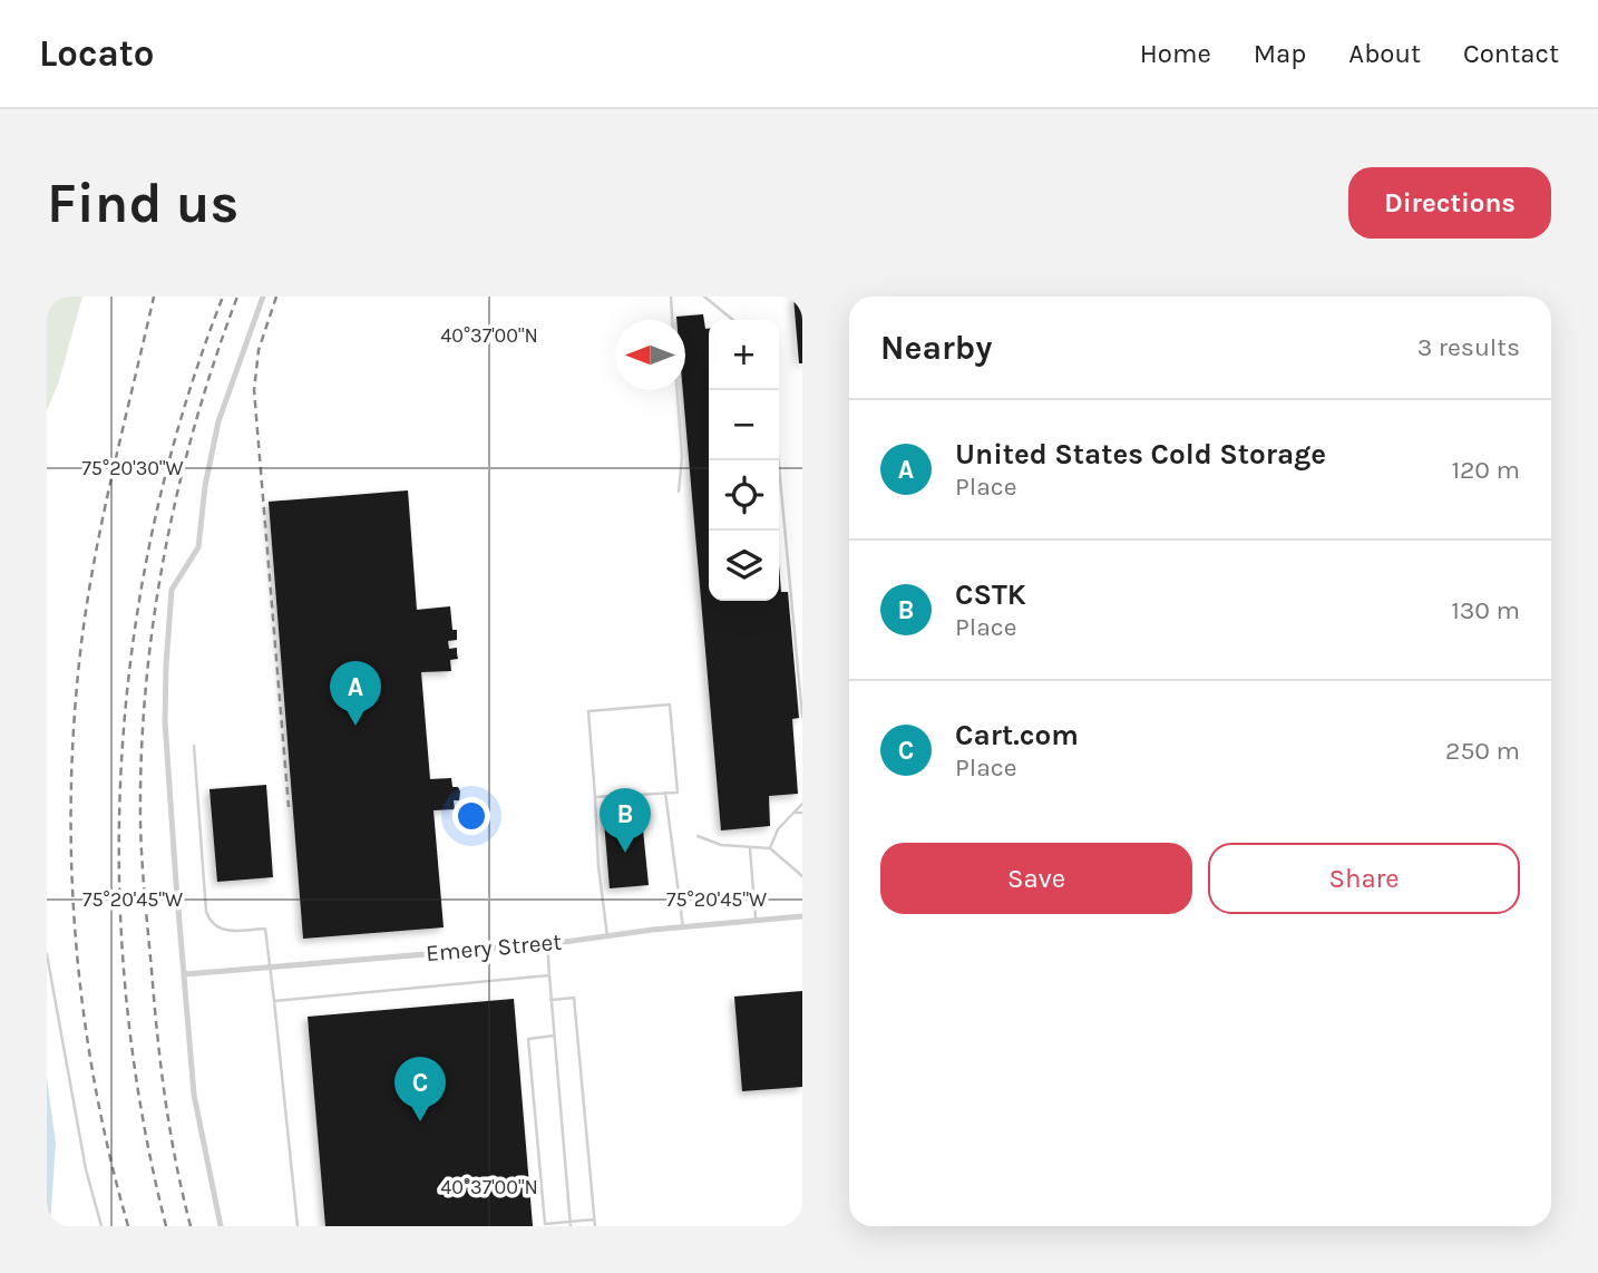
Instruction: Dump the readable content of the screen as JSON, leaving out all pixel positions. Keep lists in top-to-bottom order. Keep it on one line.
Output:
{"streets":{"street":["Emery Street"]},"north":"left","page":{"header":"Locato","nav":["Home","Map","About","Contact"],"buttons":["Directions",["Save","Share"]],"title":"Find us","heading":["Nearby","3 results"],"map_buttons":["+","−"],"list":[{"mark":"A","name":"United States Cold Storage","note":"Place","value":"120 m"},{"mark":"B","name":"CSTK","note":"Place","value":"130 m"},{"mark":"C","name":"Cart.com","note":"Place","value":"250 m"}],"pins":["A","B","C"]},"coordinates":["40°37'00\"N","75°20'30\"W","75°20'45\"W"]}
